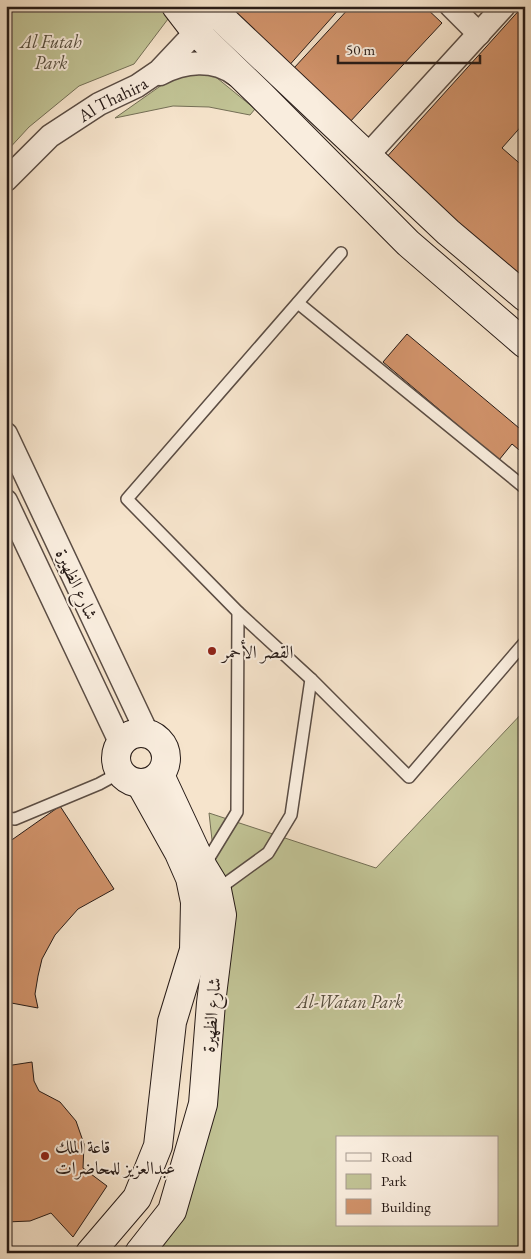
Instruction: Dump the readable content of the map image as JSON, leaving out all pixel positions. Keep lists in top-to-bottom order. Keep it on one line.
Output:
{"streets":{"street":["Al Thahira","شارع الظهيرة"]},"parks":["Al Futah Park","Al-Watan Park"],"places":["القصر الأحمر","قاعة الملك عبدالعزيز للمحاضرات"],"legend":["Road","Park","Building"],"scale_bar":"50 m"}
